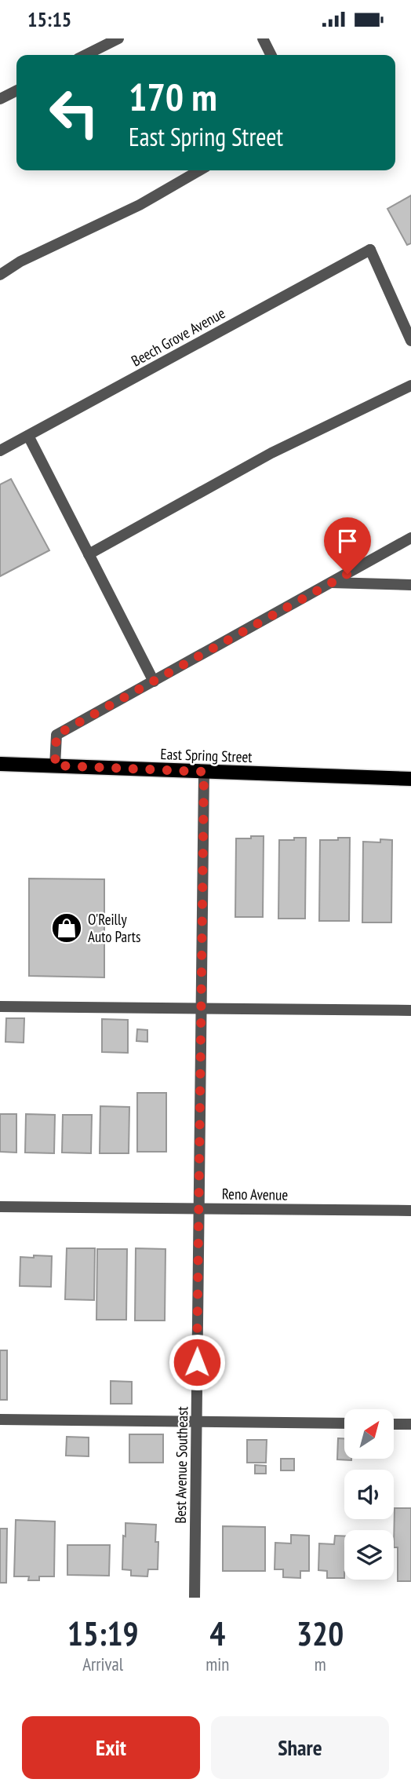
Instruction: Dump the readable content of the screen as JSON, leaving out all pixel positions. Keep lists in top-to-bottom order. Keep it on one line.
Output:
{"streets":{"main road":["East Spring Street"],"street":["Beech Grove Avenue","Reno Avenue","Best Avenue Southeast"]},"crossings":[["East Spring Street","Best Avenue Southeast"],["Reno Avenue","Best Avenue Southeast"]],"places":{"shop":["O'Reilly Auto Parts"]},"north":"top right","page":{"status":"15:15","turn":["170 m","East Spring Street"],"eta":["15:19","Arrival","4","min","320","m"],"buttons":["Exit","Share"]}}
